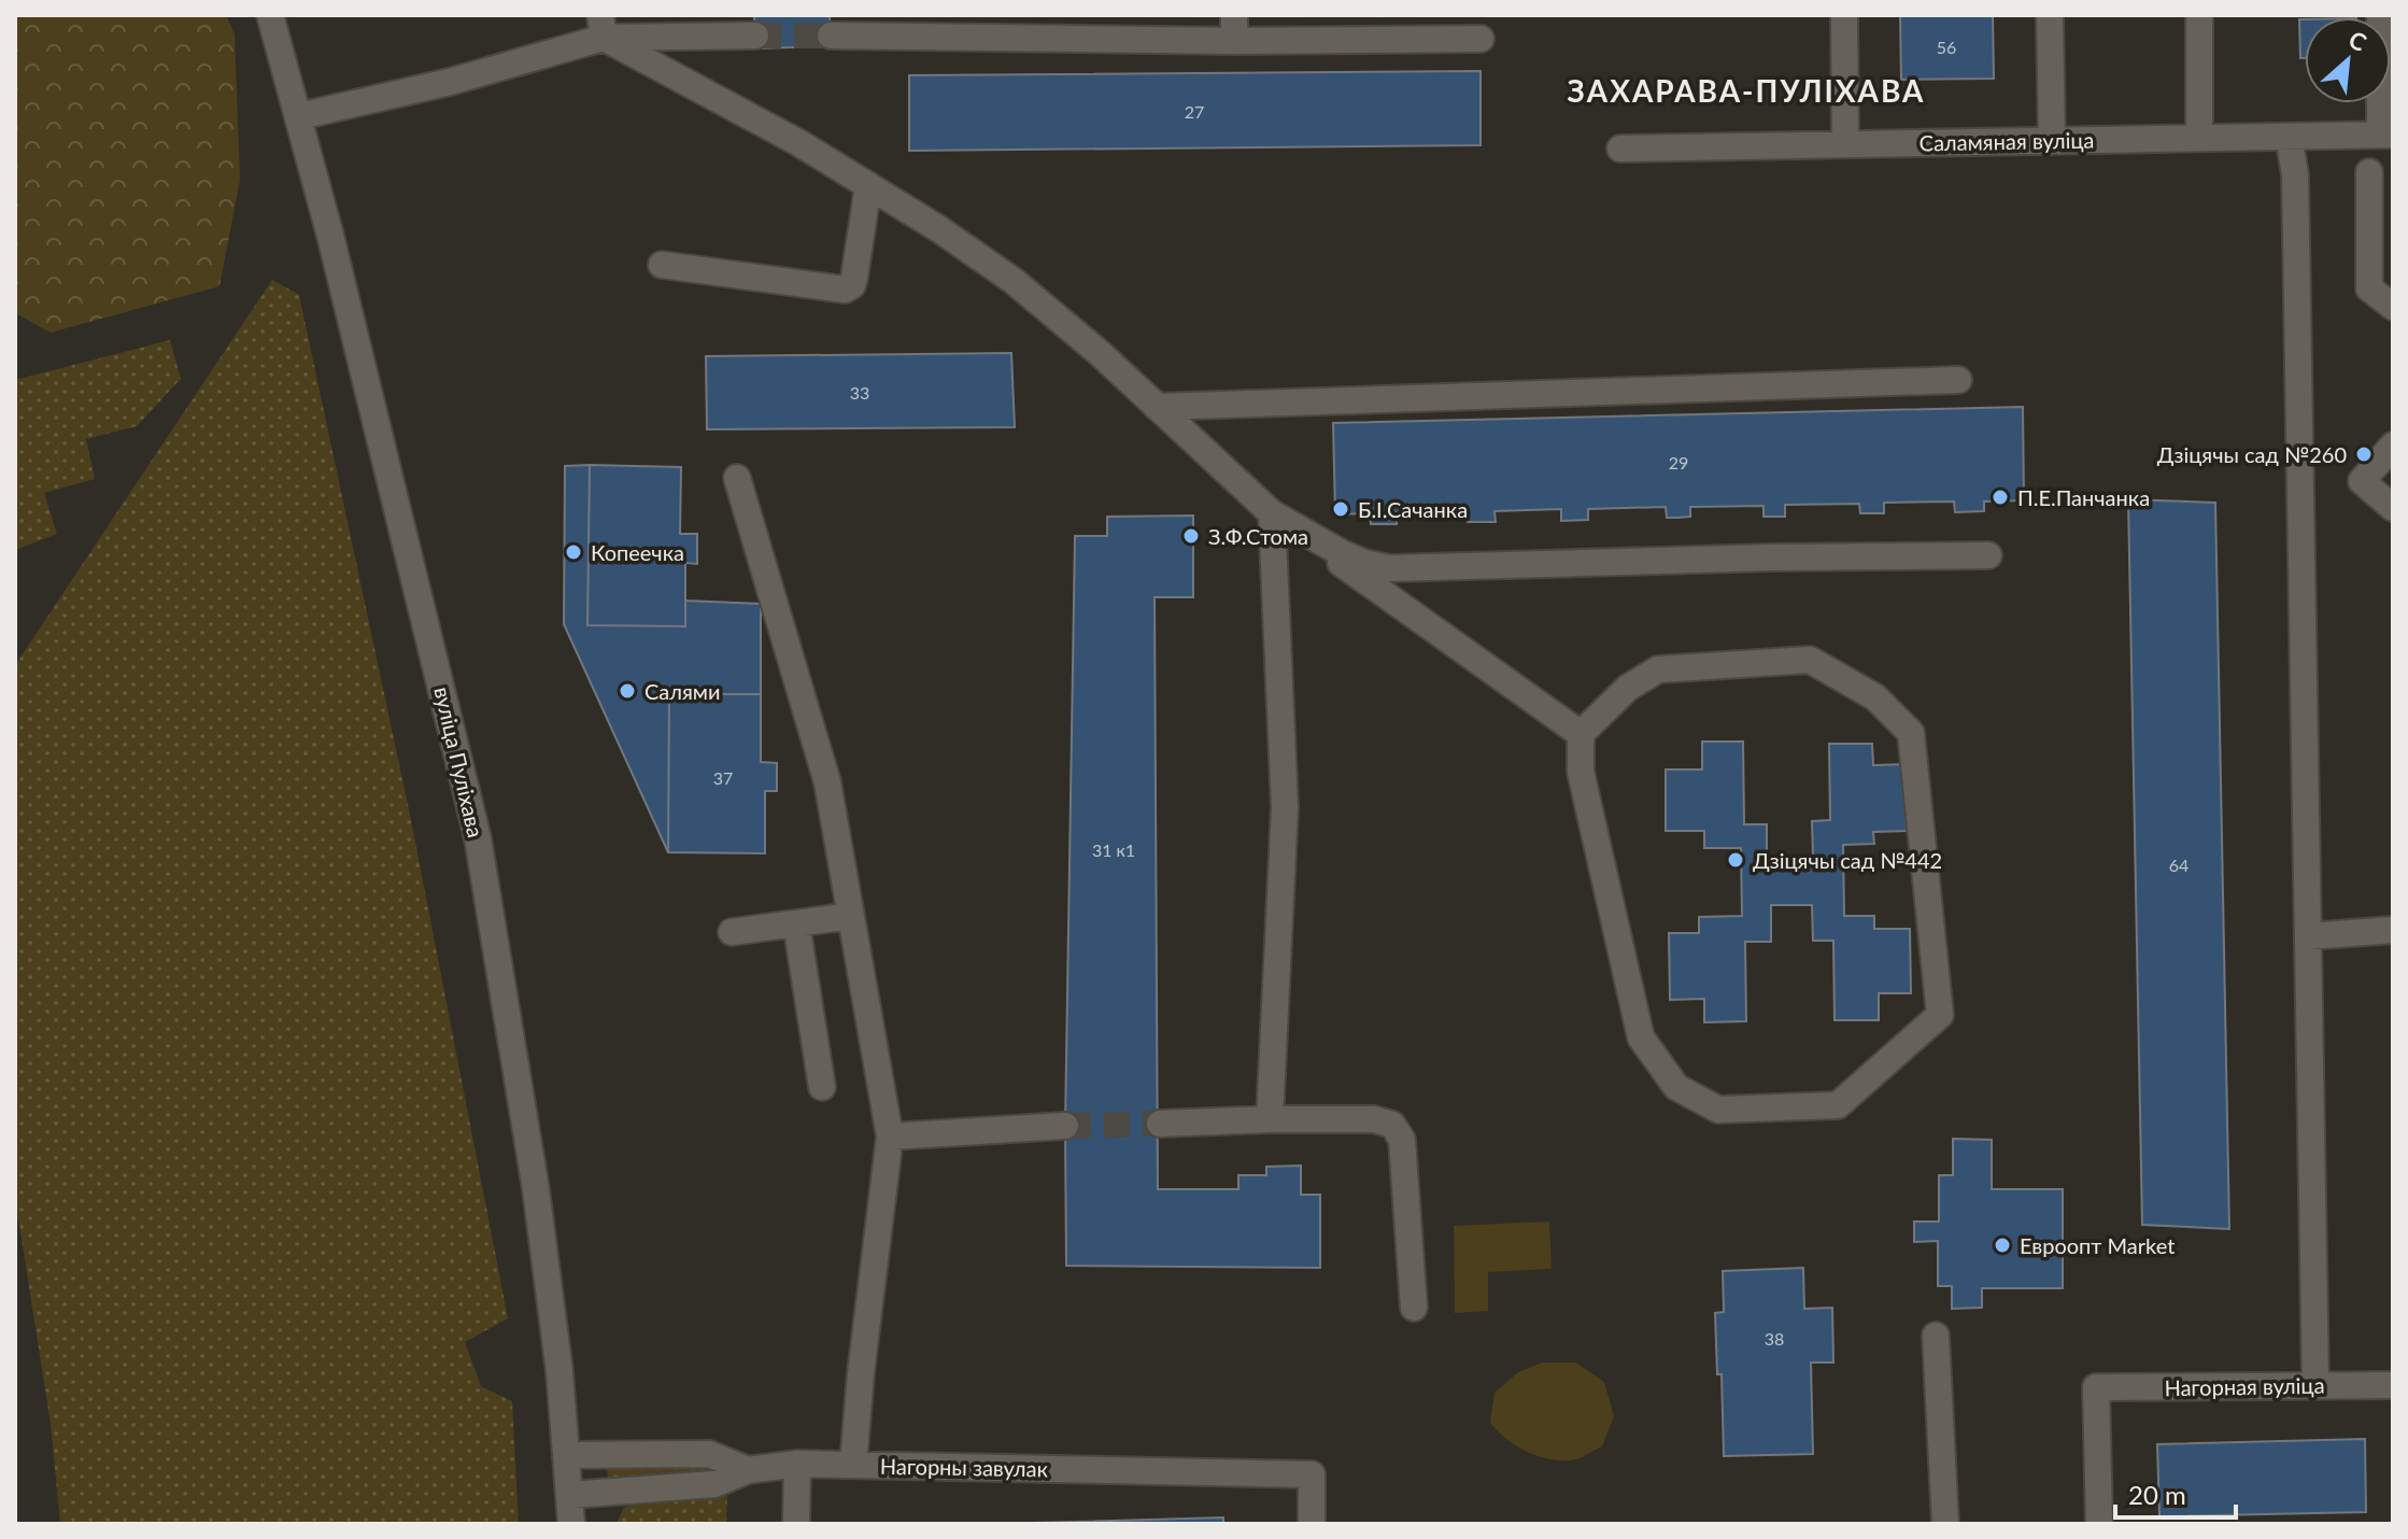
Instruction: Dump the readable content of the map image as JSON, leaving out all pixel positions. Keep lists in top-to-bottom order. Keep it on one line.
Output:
{"streets":{"street":["Саламяная вуліца","вуліца Пуліхава","Нагорная вуліца","Нагорны завулак"]},"crossings":[["вуліца Пуліхава","Нагорны завулак"]],"districts":["ЗАХАРАВА-ПУЛІХАВА"],"places":["Дзіцячы сад №260","П.Е.Панчанка","Б.І.Сачанка","З.Ф.Стома","Копеечка","Салями","Дзіцячы сад №442","Евроопт Market"],"house_numbers":["56","27","33","29","37","31 к1","64","38"],"scale_bar":"20 m","north":"top right"}
